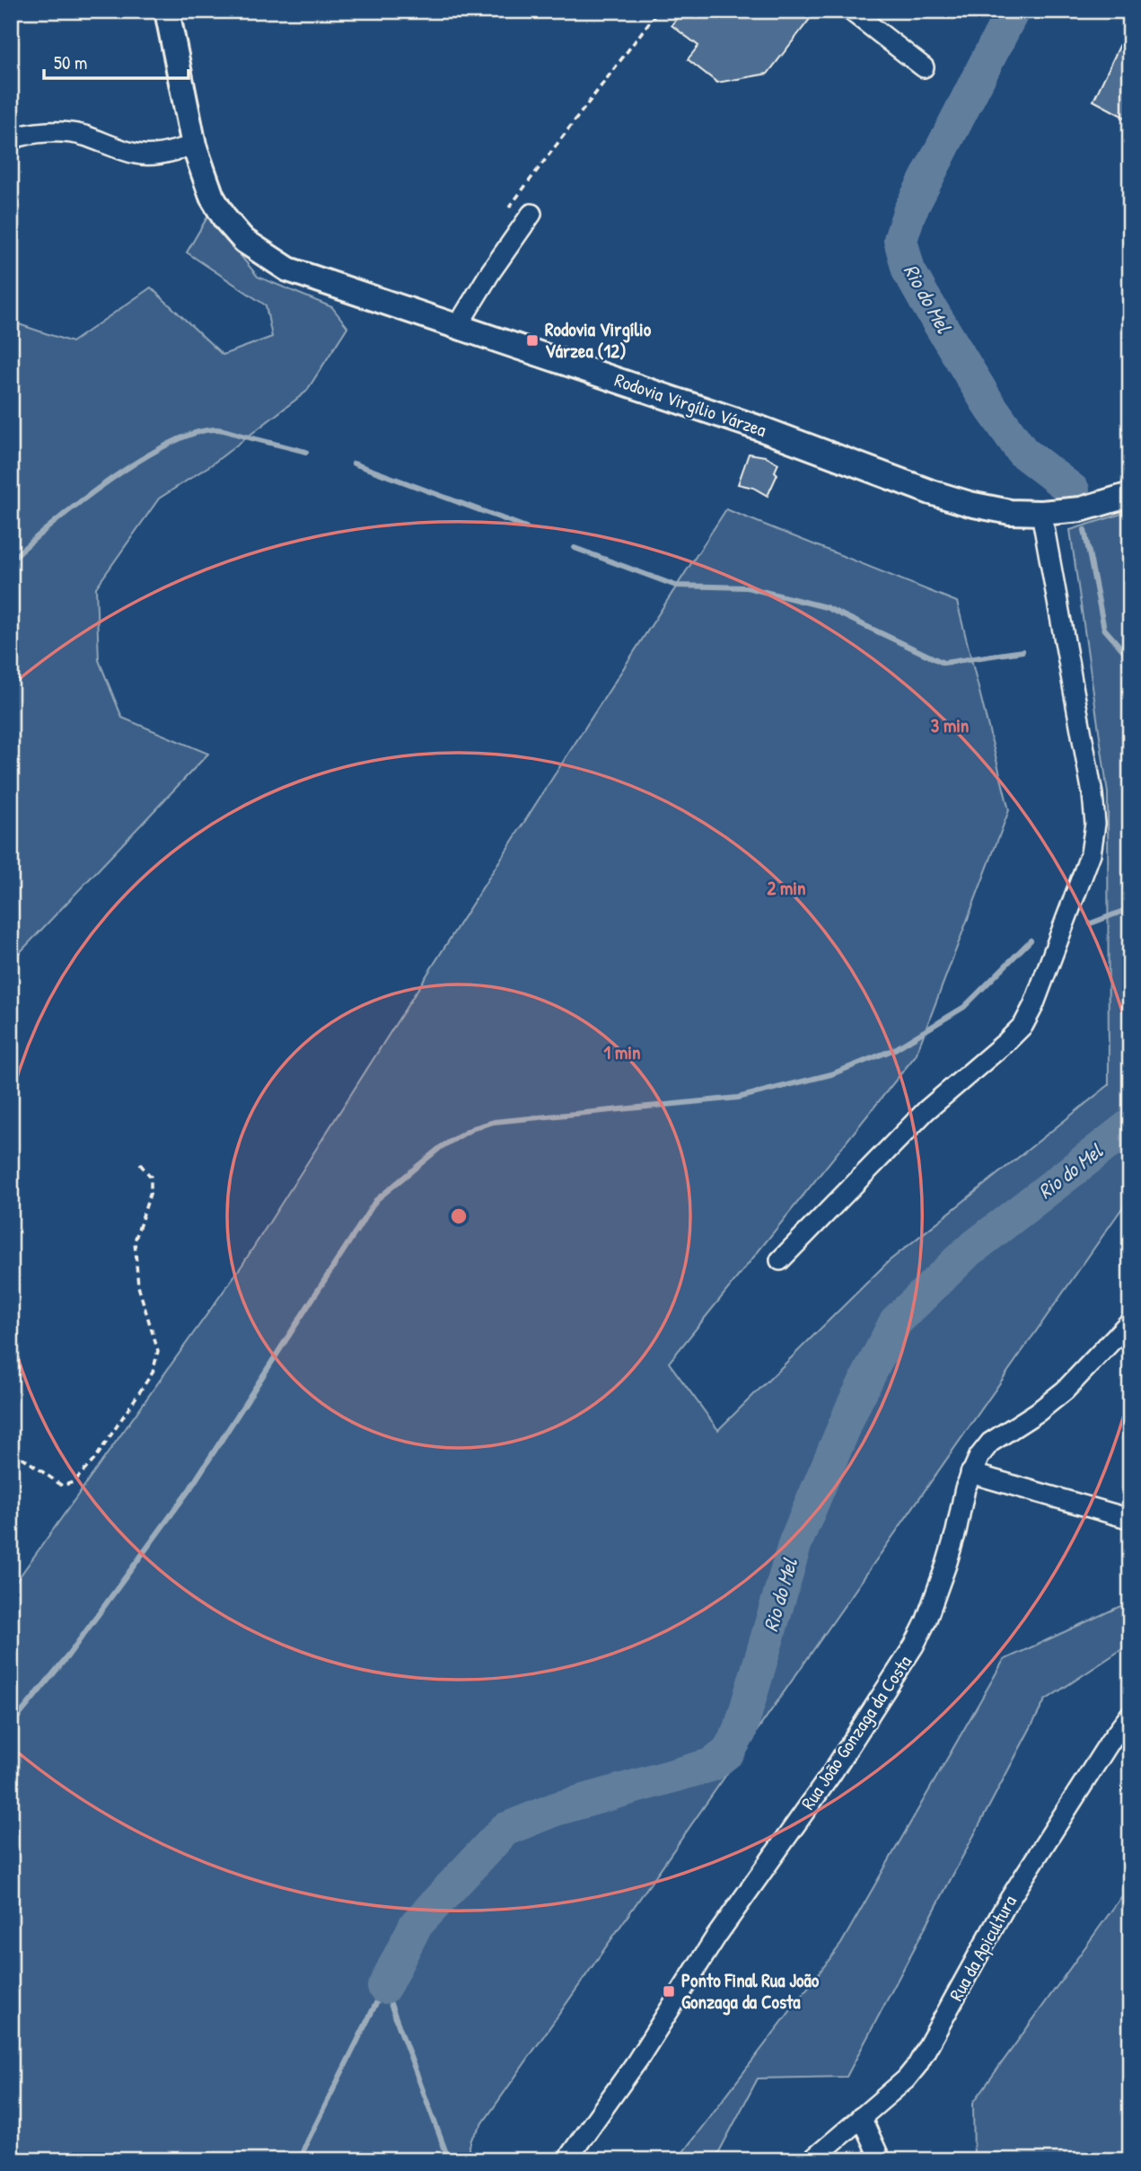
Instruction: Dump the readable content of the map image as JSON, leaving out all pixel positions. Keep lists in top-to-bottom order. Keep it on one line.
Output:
{"streets":{"main road":["Rodovia Virgílio Várzea"],"street":["Rua João Gonzaga da Costa","Rua da Apicultura"]},"water":["Rio do Mel"],"places":{"transit":["Rodovia Virgílio Várzea (12)","Ponto Final Rua João Gonzaga da Costa"]},"scale_bar":"50 m","rings":["3 min","2 min","1 min"]}
